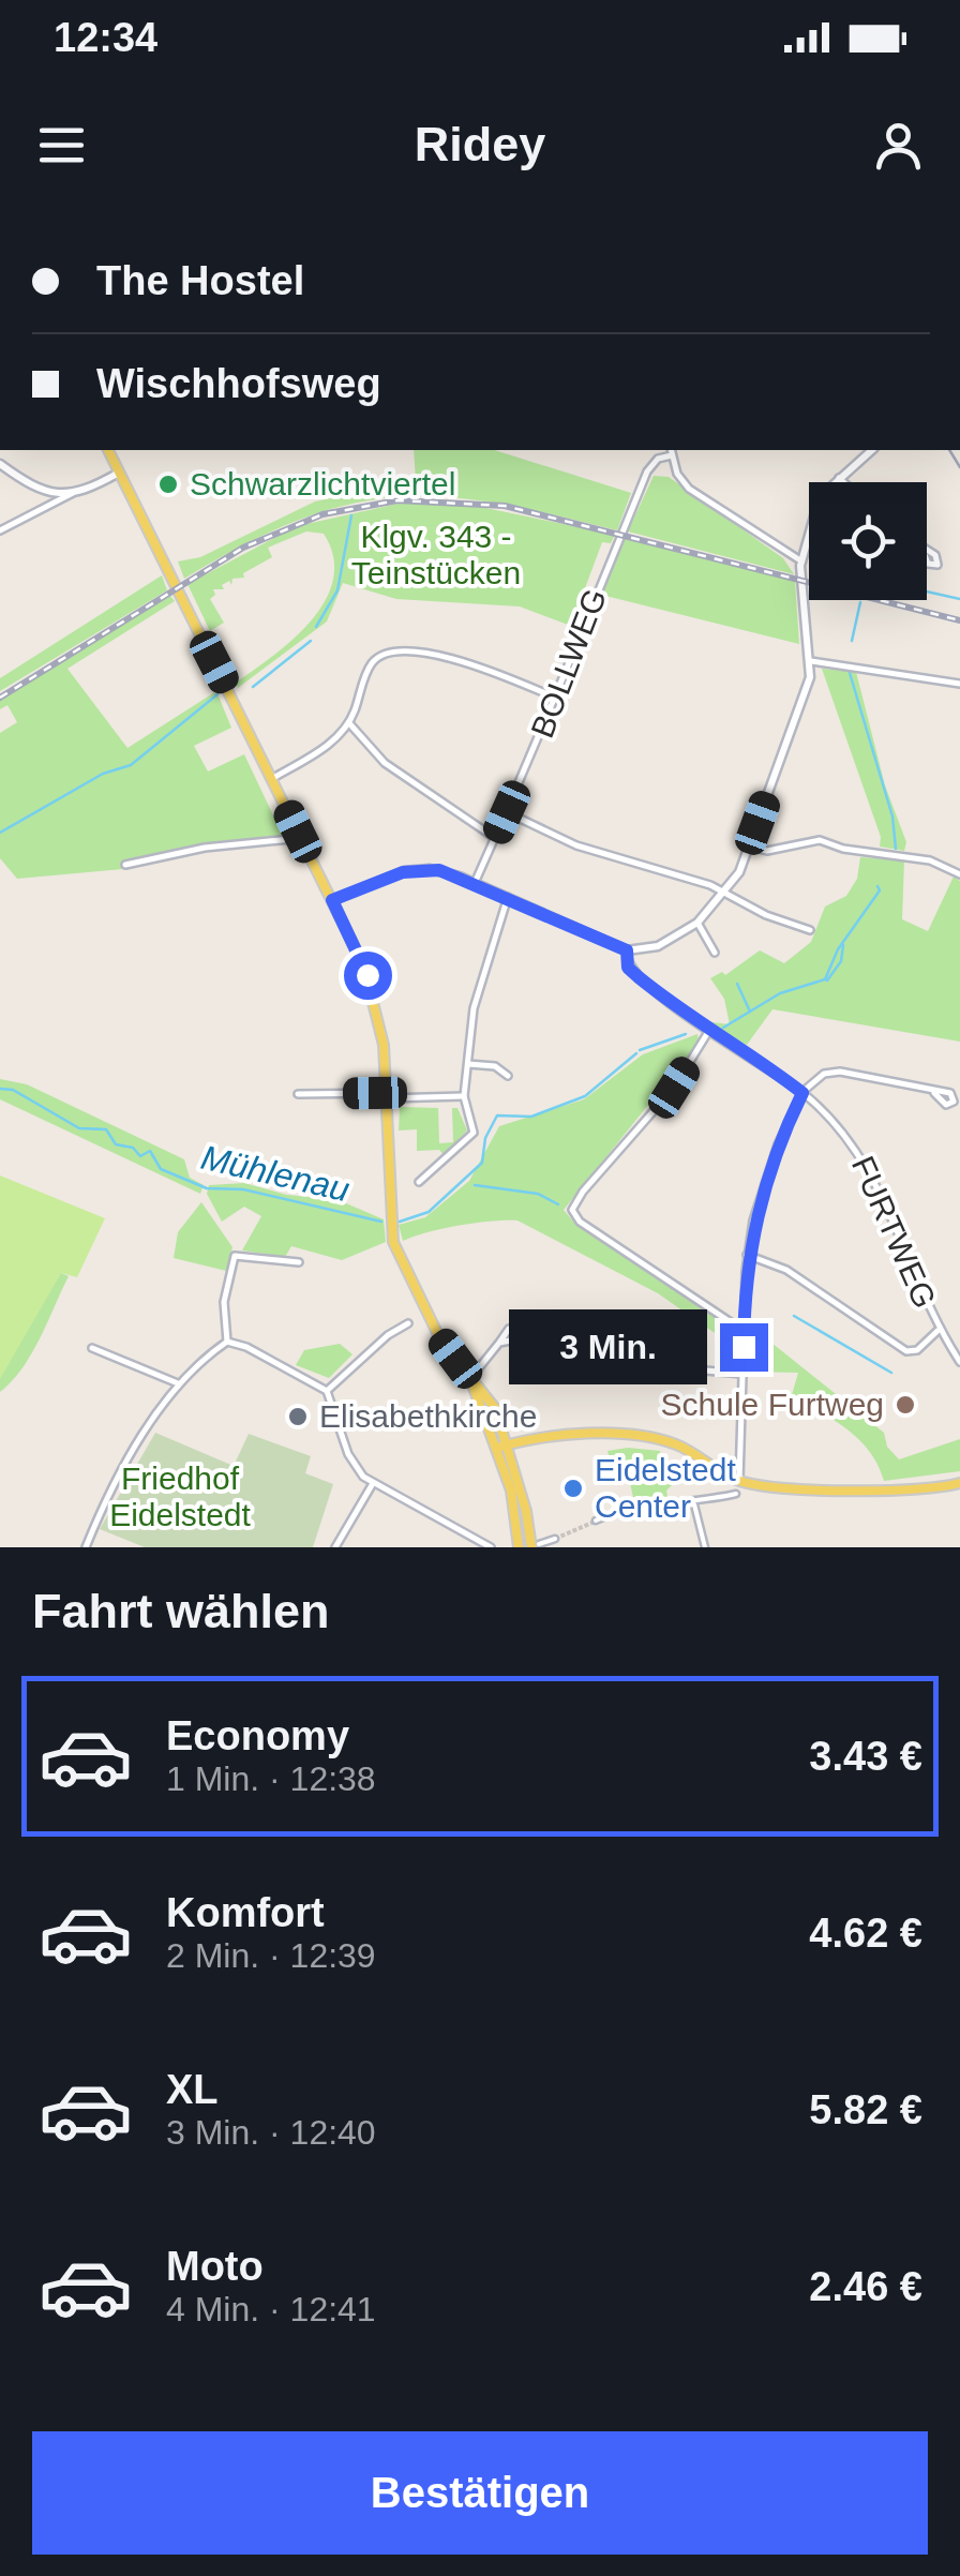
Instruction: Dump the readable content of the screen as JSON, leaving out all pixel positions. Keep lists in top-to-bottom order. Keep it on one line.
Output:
{"streets":{"street":["BOLLWEG","FURTWEG"]},"water":["Mühlenau"],"parks":["Klgv. 343 - Teinstücken","Friedhof Eidelstedt"],"places":["Schwarzlichtviertel","Schule Furtweg","Elisabethkirche","Eidelstedt Center"],"page":{"status":"12:34","header":"Ridey","banner":["The Hostel","Wischhofsweg"],"bubble":"3 Min.","heading":"Fahrt wählen","list":[{"name":"Economy","note":"1 Min. · 12:38","value":"3.43 €"},{"name":"Komfort","note":"2 Min. · 12:39","value":"4.62 €"},{"name":"XL","note":"3 Min. · 12:40","value":"5.82 €"},{"name":"Moto","note":"4 Min. · 12:41","value":"2.46 €"}],"buttons":"Bestätigen"}}
